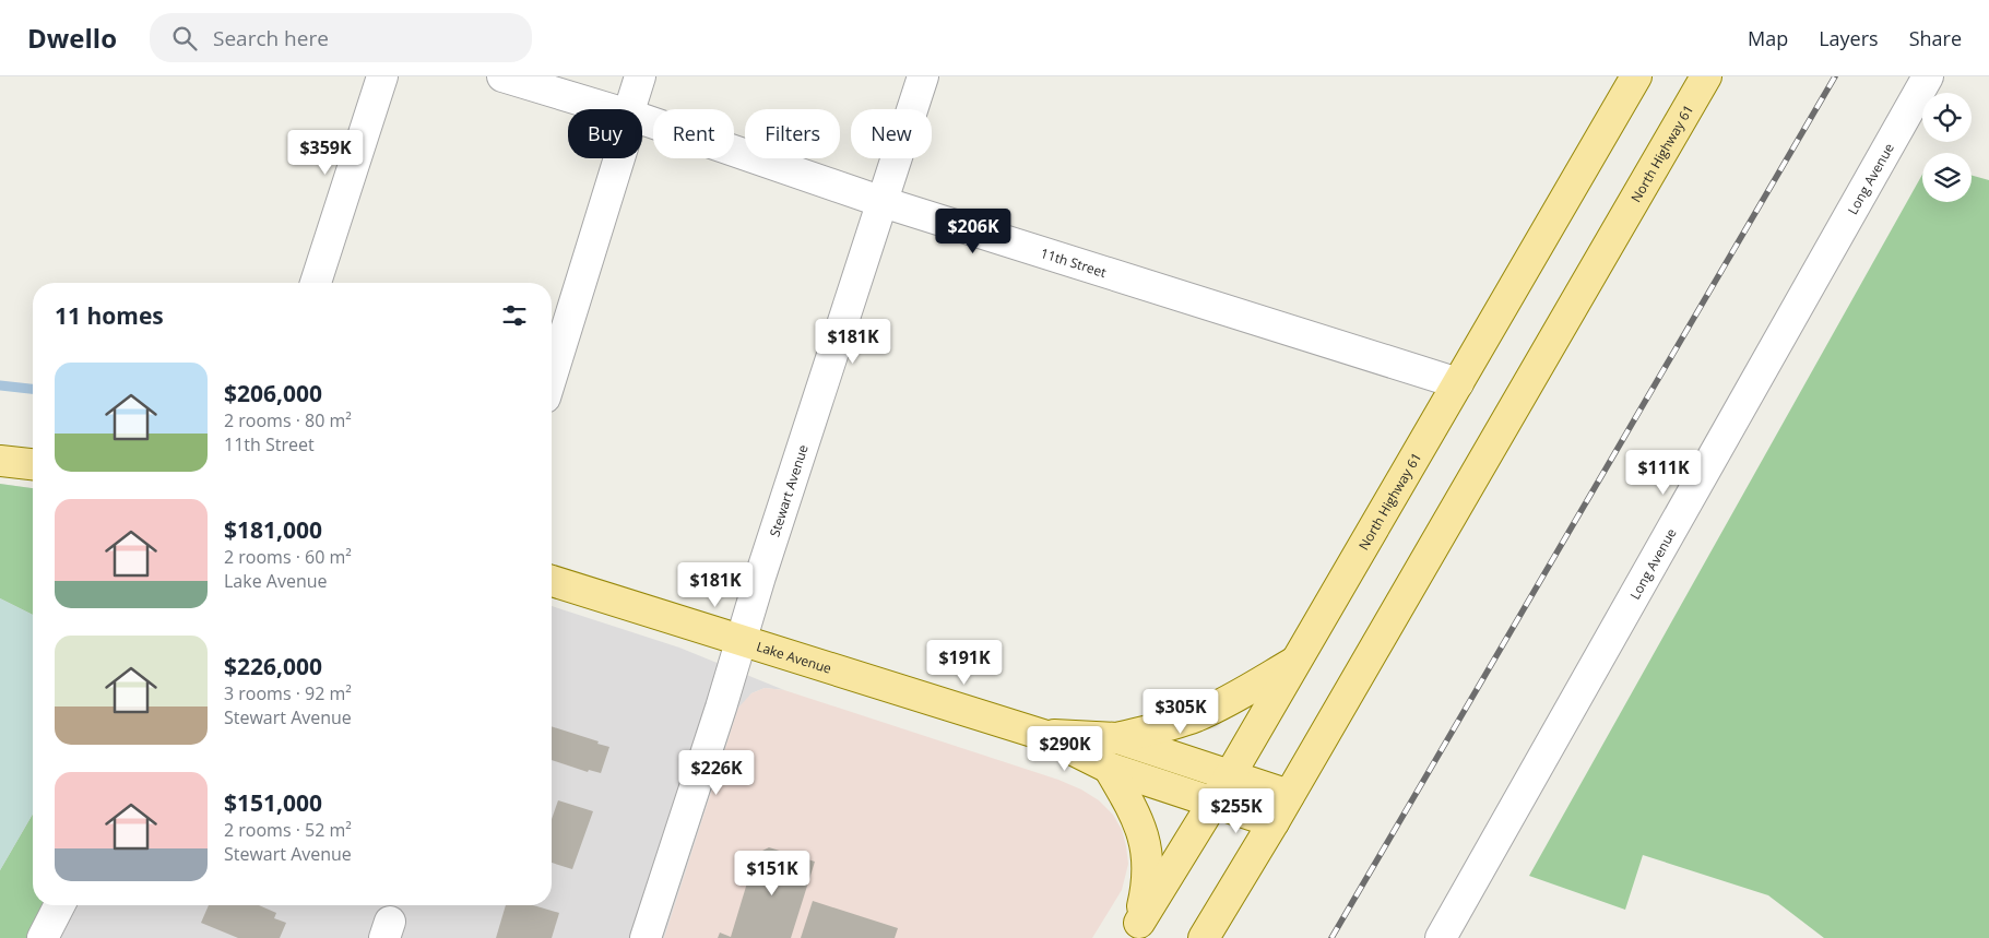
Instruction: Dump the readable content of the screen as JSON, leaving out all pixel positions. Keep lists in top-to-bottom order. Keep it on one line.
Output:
{"streets":{"main road":["North Highway 61","Lake Avenue"],"street":["Long Avenue","11th Street","Stewart Avenue"]},"crossings":[["North Highway 61","11th Street"],["North Highway 61","Lake Avenue"],["11th Street","Stewart Avenue"],["Stewart Avenue","Lake Avenue"]],"page":{"header":"Dwello","search":"Search here","nav":["Map","Layers","Share"],"chip":["Buy","Rent","Filters","New"],"price":["$359K","$206K","$181K","$111K","$181K","$191K","$305K","$290K","$226K","$255K","$151K"],"heading":"11 homes","list":[{"name":"$206,000","note":"2 rooms · 80 m² · 11th Street"},{"name":"$181,000","note":"2 rooms · 60 m² · Lake Avenue"},{"name":"$226,000","note":"3 rooms · 92 m² · Stewart Avenue"},{"name":"$151,000","note":"2 rooms · 52 m² · Stewart Avenue"}]}}
